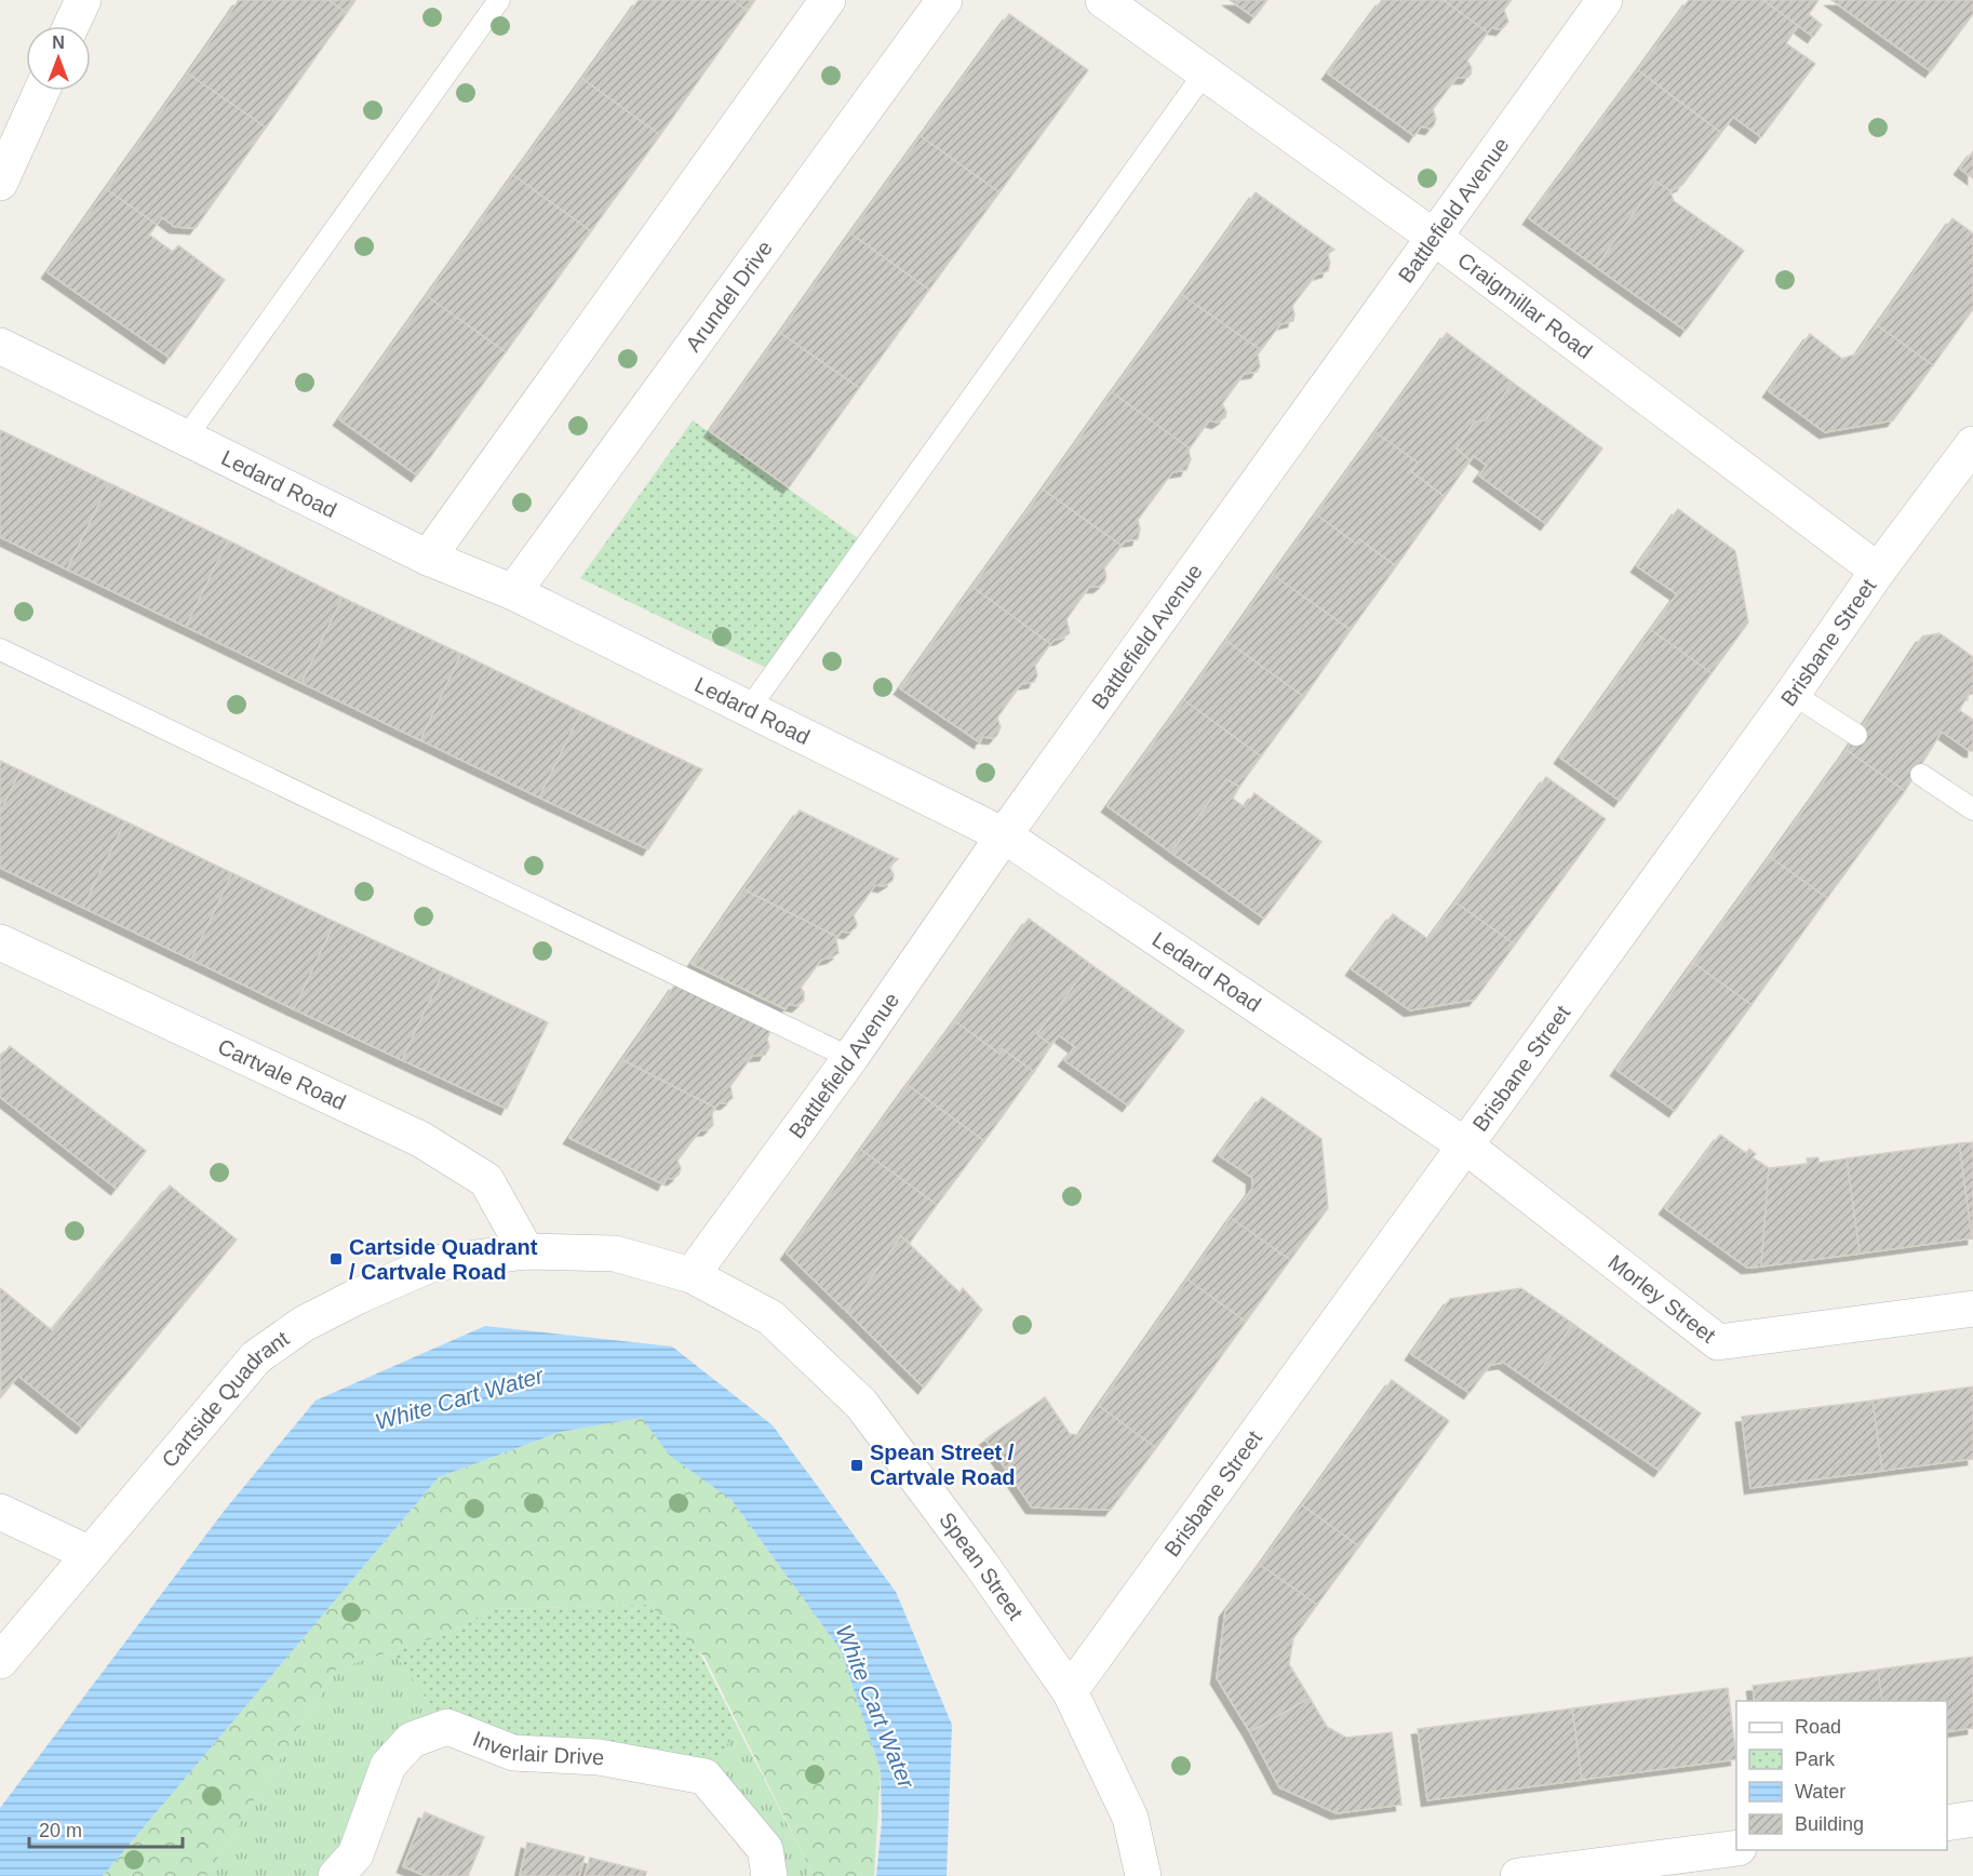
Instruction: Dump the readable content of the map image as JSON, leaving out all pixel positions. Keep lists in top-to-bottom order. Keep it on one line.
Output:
{"streets":{"street":["Battlefield Avenue","Arundel Drive","Craigmillar Road","Ledard Road","Brisbane Street","Cartvale Road","Morley Street","Cartside Quadrant","Spean Street","Inverlair Drive"]},"crossings":[["Battlefield Avenue","Craigmillar Road"],["Battlefield Avenue","Ledard Road"],["Battlefield Avenue","Spean Street"],["Arundel Drive","Ledard Road"],["Craigmillar Road","Brisbane Street"],["Ledard Road","Brisbane Street"],["Ledard Road","Morley Street"],["Brisbane Street","Morley Street"],["Brisbane Street","Spean Street"],["Cartvale Road","Cartside Quadrant"],["Cartvale Road","Spean Street"],["Cartside Quadrant","Spean Street"]],"water":["White Cart Water"],"places":{"transit":["Cartside Quadrant / Cartvale Road","Spean Street / Cartvale Road"]},"legend":["Road","Park","Water","Building"],"scale_bar":"20 m","north":"top"}
